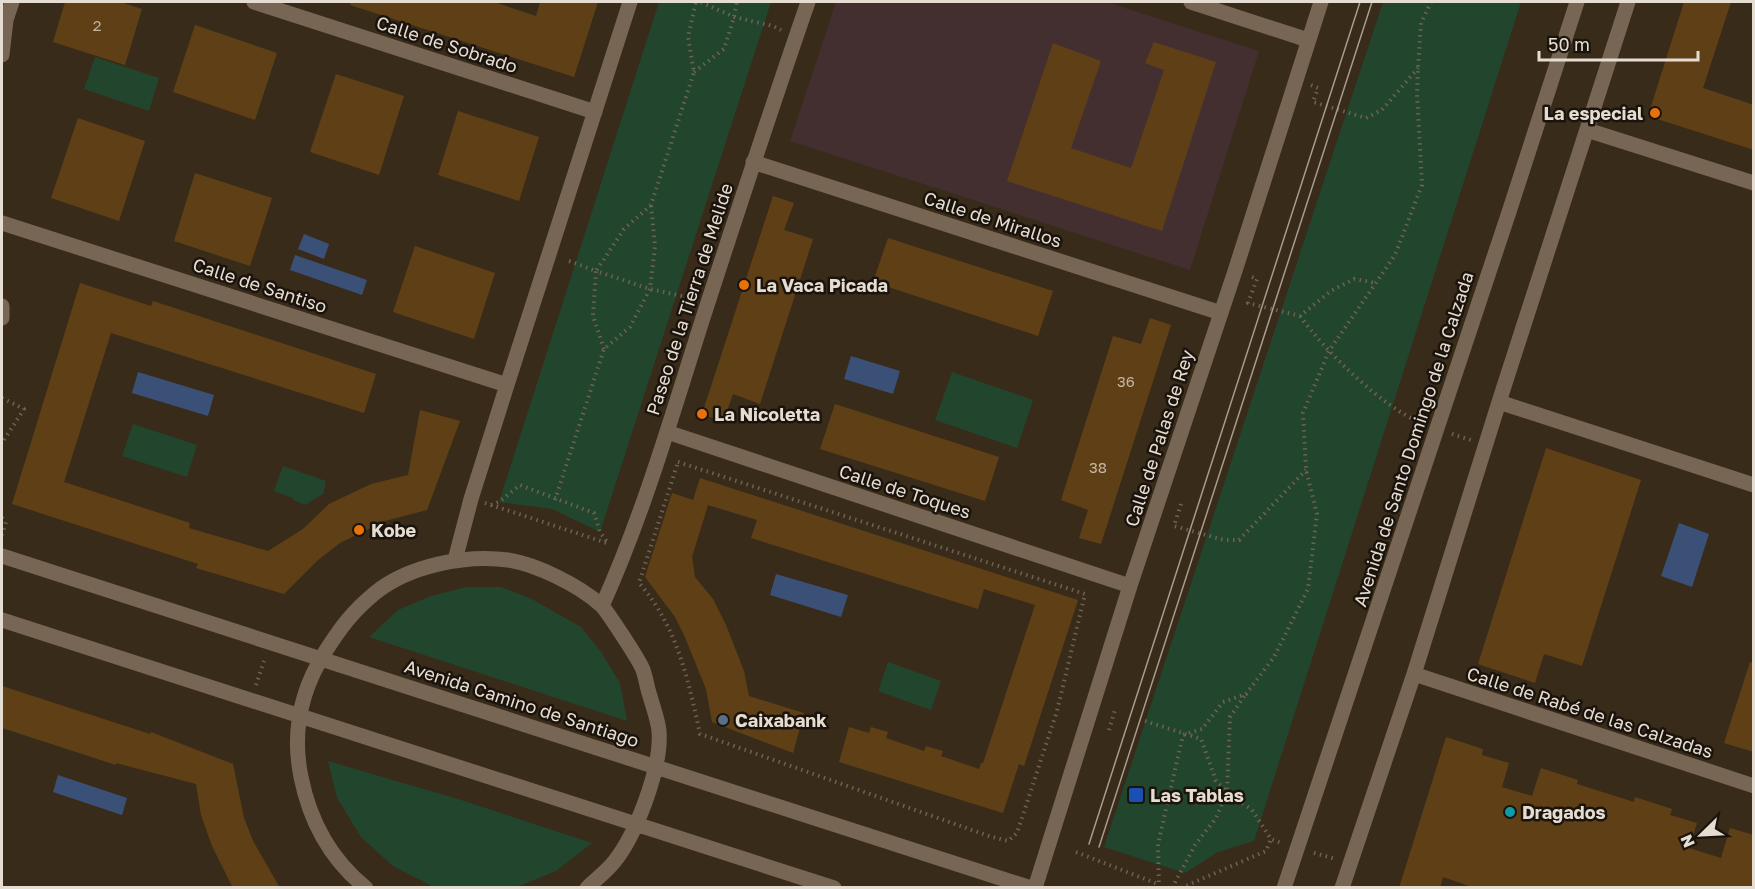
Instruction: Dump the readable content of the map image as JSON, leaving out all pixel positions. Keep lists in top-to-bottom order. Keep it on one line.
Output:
{"streets":{"street":["Calle de Sobrado","Calle de Mirallos","Calle de Santiso","Paseo de la Tierra de Melide","Calle de Palas de Rey","Avenida de Santo Domingo de la Calzada","Calle de Toques","Avenida Camino de Santiago","Calle de Rabé de las Calzadas"]},"crossings":[["Calle de Mirallos","Paseo de la Tierra de Melide"],["Calle de Mirallos","Calle de Palas de Rey"],["Paseo de la Tierra de Melide","Calle de Toques"],["Calle de Palas de Rey","Calle de Toques"]],"places":{"other":["La especial","La Vaca Picada","La Nicoletta","Kobe","Caixabank","Dragados"],"transit":["Las Tablas"]},"house_numbers":["2","36","38"],"scale_bar":"50 m","north":"bottom left"}
